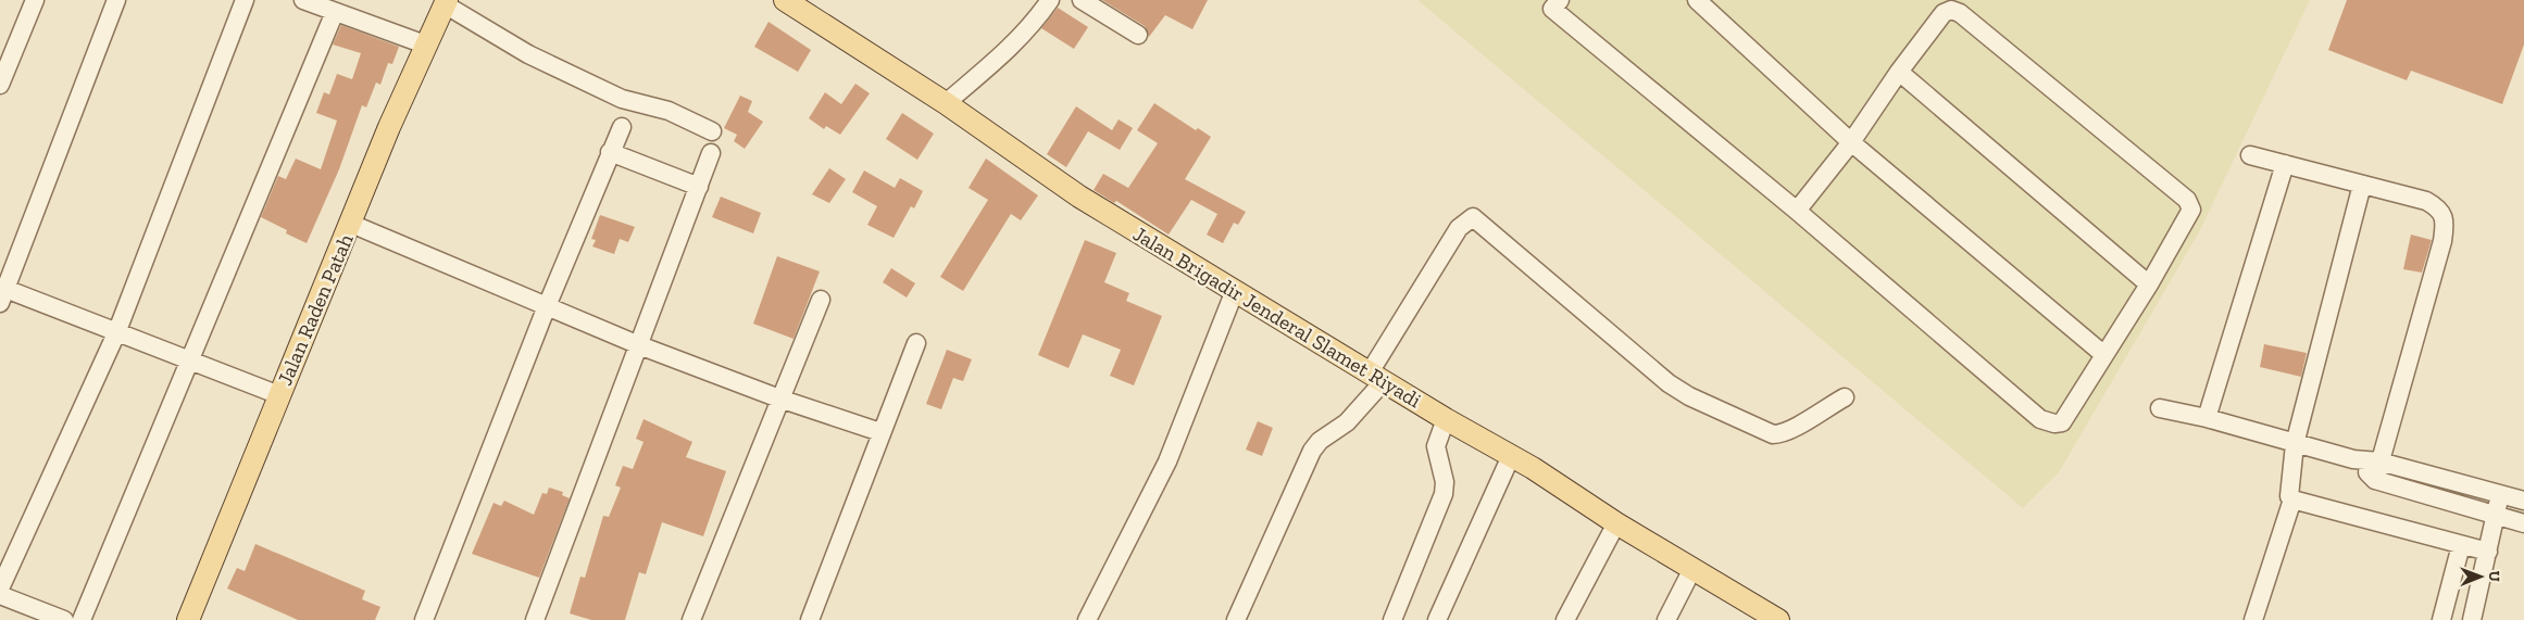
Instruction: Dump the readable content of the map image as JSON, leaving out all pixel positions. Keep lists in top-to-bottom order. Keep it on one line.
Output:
{"streets":{"main road":["Jalan Raden Patah","Jalan Brigadir Jenderal Slamet Riyadi"]},"north":"right"}
